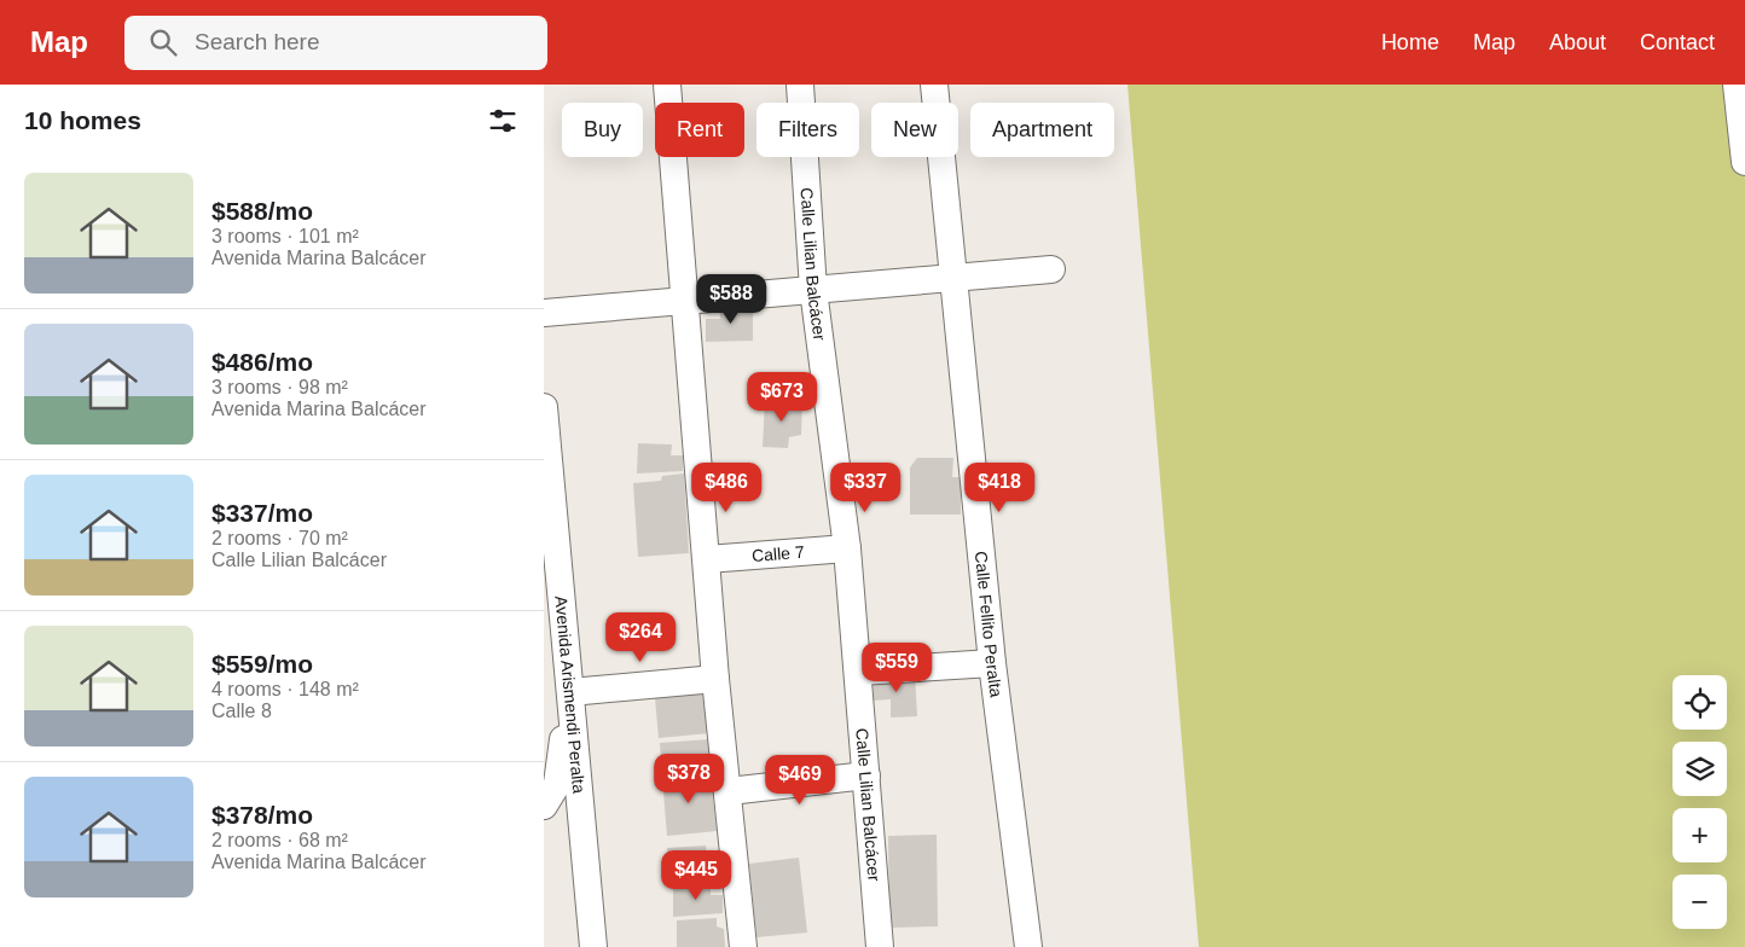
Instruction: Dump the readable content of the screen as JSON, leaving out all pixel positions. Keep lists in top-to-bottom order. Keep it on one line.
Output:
{"streets":{"street":["Calle Lilian Balcácer","Calle 7","Calle Fellito Peralta","Avenida Arismendi Peralta"]},"crossings":[["Calle Lilian Balcácer","Calle 7"]],"page":{"header":"Map","search":"Search here","nav":["Home","Map","About","Contact"],"heading":"10 homes","chip":["Buy","Rent","Filters","New","Apartment"],"list":[{"name":"$588/mo","note":"3 rooms · 101 m² · Avenida Marina Balcácer"},{"name":"$486/mo","note":"3 rooms · 98 m² · Avenida Marina Balcácer"},{"name":"$337/mo","note":"2 rooms · 70 m² · Calle Lilian Balcácer"},{"name":"$559/mo","note":"4 rooms · 148 m² · Calle 8"},{"name":"$378/mo","note":"2 rooms · 68 m² · Avenida Marina Balcácer"}],"price":["$588","$673","$486","$337","$418","$264","$559","$378","$469","$445"],"map_buttons":["+","−"]}}
